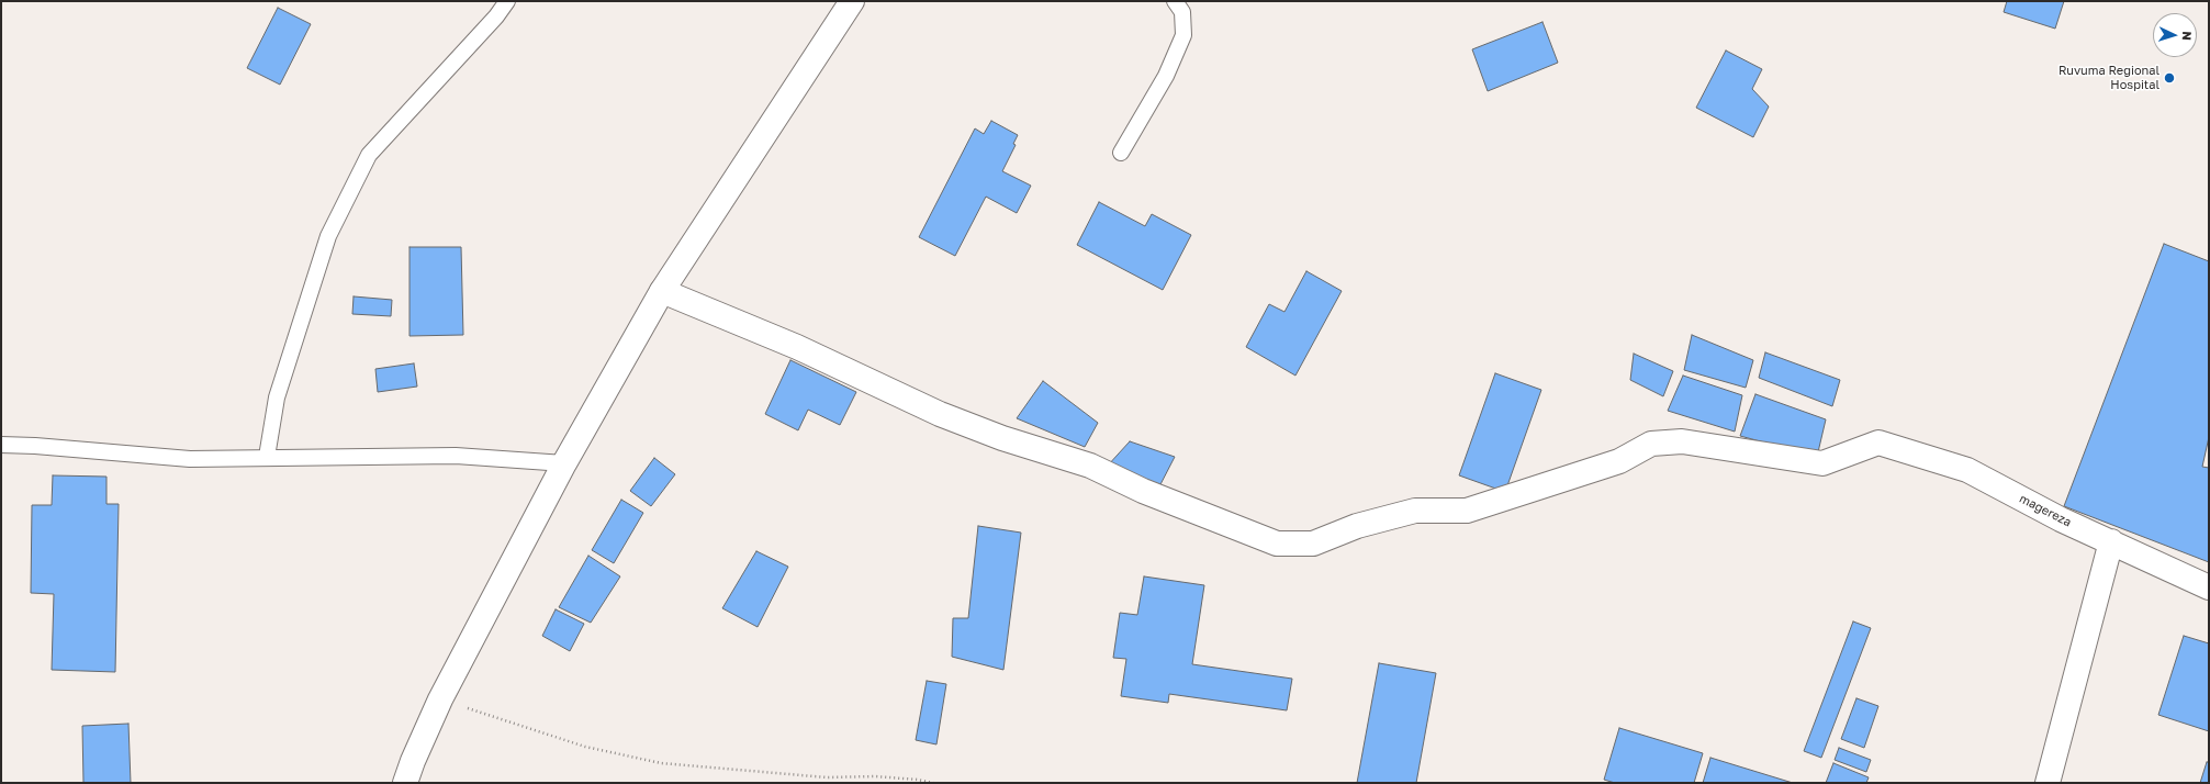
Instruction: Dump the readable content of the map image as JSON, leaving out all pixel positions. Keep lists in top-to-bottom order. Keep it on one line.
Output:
{"streets":{"street":["magereza"]},"places":["Ruvuma Regional Hospital"],"north":"right"}
